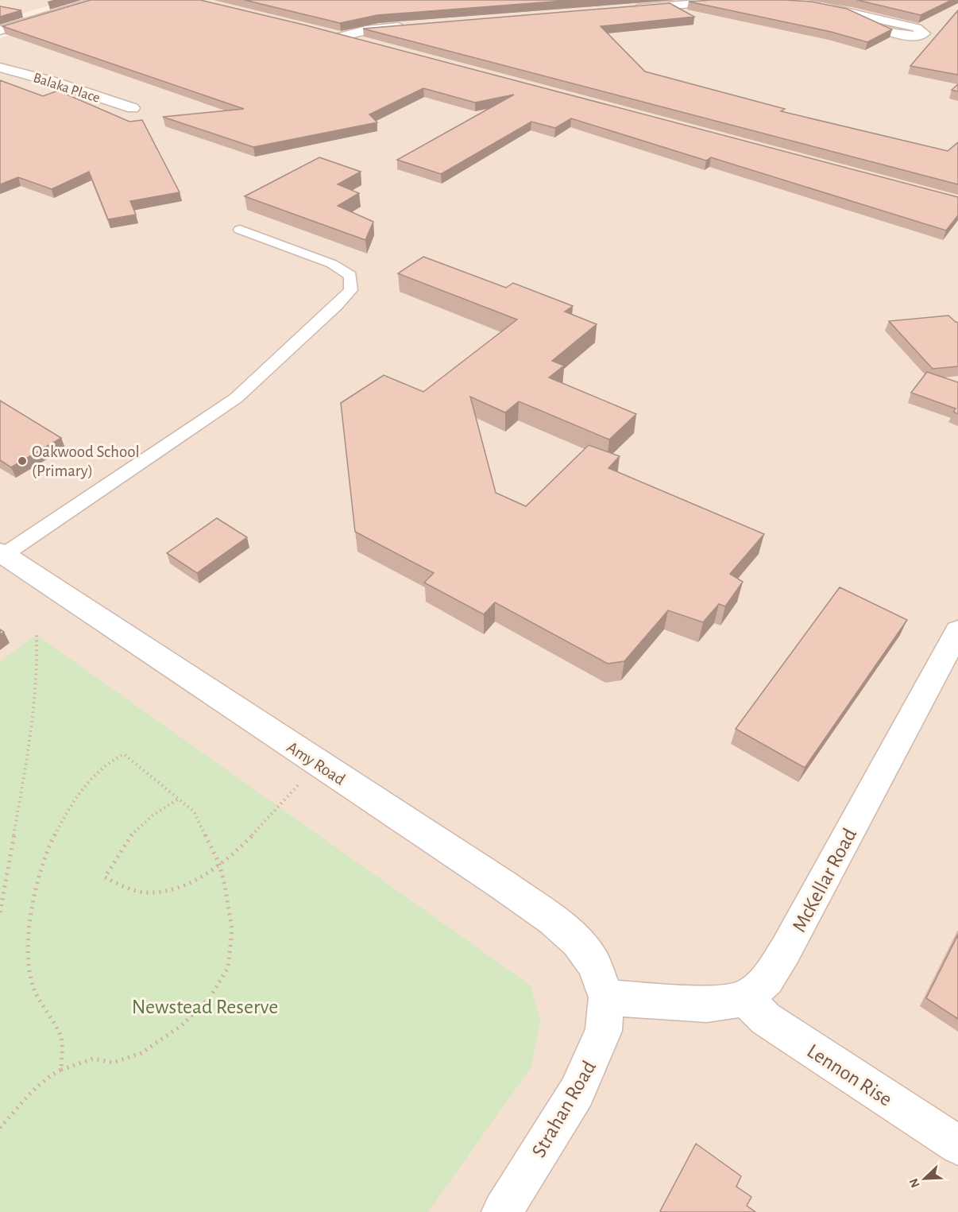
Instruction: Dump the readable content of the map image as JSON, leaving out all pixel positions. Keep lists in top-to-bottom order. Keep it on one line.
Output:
{"streets":{"street":["Balaka Place","Amy Road","McKellar Road","Lennon Rise","Strahan Road"]},"crossings":[["Amy Road","Strahan Road"],["McKellar Road","Lennon Rise"]],"parks":["Newstead Reserve"],"places":["Oakwood School (Primary)"],"north":"bottom left"}
